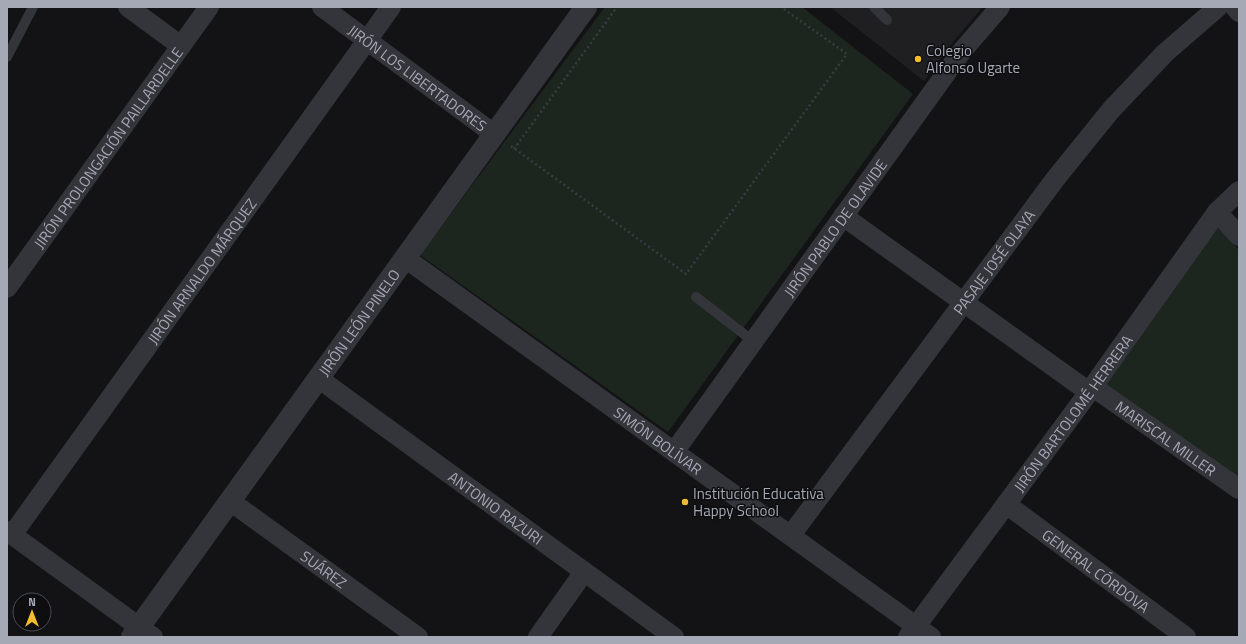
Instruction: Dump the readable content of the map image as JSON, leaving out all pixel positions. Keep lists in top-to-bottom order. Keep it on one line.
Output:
{"streets":{"street":["JIRÓN LOS LIBERTADORES","JIRÓN PROLONGACIÓN PAILLARDELLE","JIRÓN PABLO DE OLAVIDE","PASAJE JOSÉ OLAYA","JIRÓN ARNALDO MÁRQUEZ","JIRÓN LEÓN PINELO","JIRÓN BARTOLOMÉ HERRERA","MARISCAL MILLER","SIMÓN BOLÍVAR","ANTONIO RAZURI","SUÁREZ","GENERAL CÓRDOVA"]},"crossings":[["JIRÓN LOS LIBERTADORES","JIRÓN ARNALDO MÁRQUEZ"],["JIRÓN LOS LIBERTADORES","JIRÓN LEÓN PINELO"],["JIRÓN PABLO DE OLAVIDE","MARISCAL MILLER"],["JIRÓN PABLO DE OLAVIDE","SIMÓN BOLÍVAR"],["PASAJE JOSÉ OLAYA","MARISCAL MILLER"],["PASAJE JOSÉ OLAYA","SIMÓN BOLÍVAR"],["JIRÓN LEÓN PINELO","SIMÓN BOLÍVAR"],["JIRÓN LEÓN PINELO","ANTONIO RAZURI"],["JIRÓN LEÓN PINELO","SUÁREZ"],["JIRÓN BARTOLOMÉ HERRERA","MARISCAL MILLER"],["JIRÓN BARTOLOMÉ HERRERA","SIMÓN BOLÍVAR"],["JIRÓN BARTOLOMÉ HERRERA","GENERAL CÓRDOVA"]],"places":["Colegio Alfonso Ugarte","Institución Educativa Happy School"],"north":"top"}
